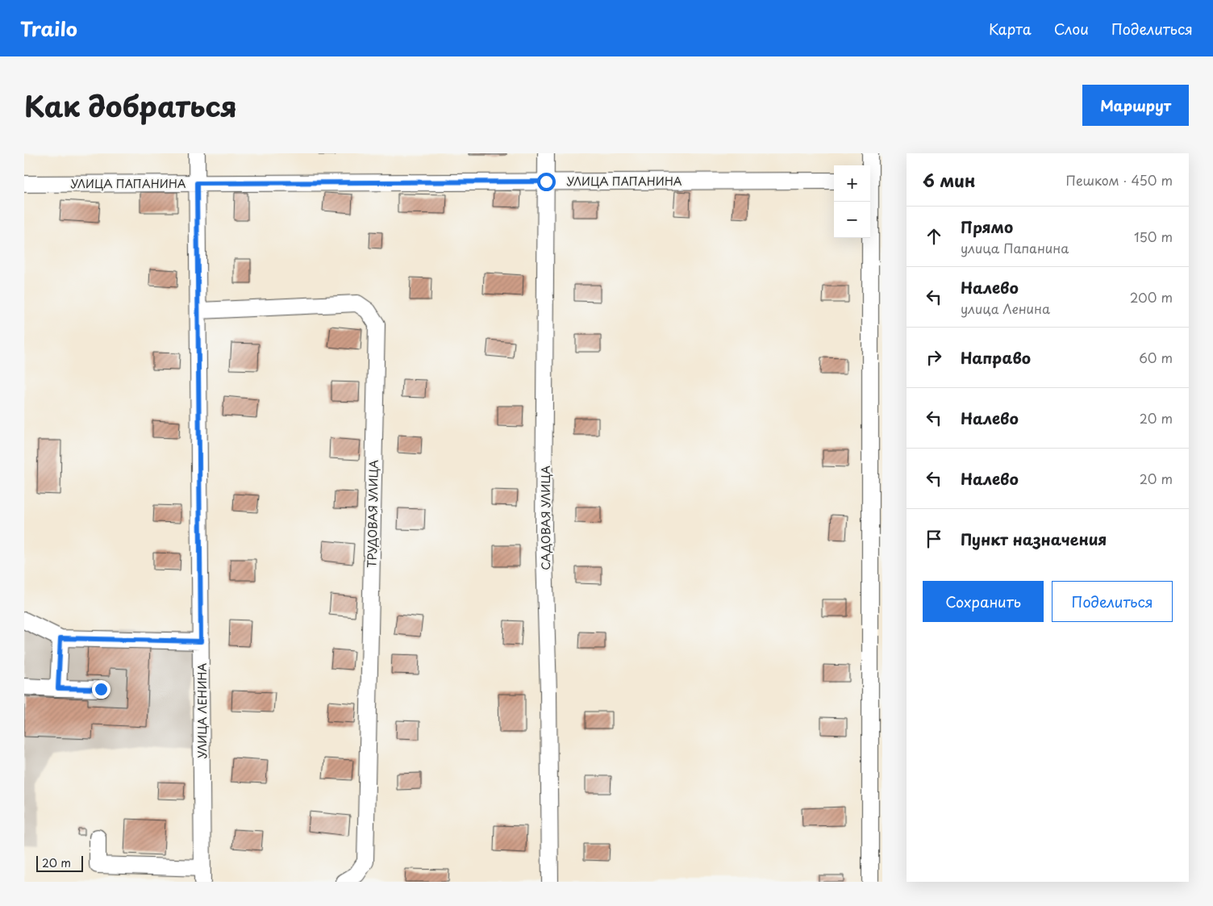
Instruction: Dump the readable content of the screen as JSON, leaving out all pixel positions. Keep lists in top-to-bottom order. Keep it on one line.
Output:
{"streets":{"street":["УЛИЦА ПАПАНИНА","ТРУДОВАЯ УЛИЦА","САДОВАЯ УЛИЦА","УЛИЦА ЛЕНИНА"]},"crossings":[["УЛИЦА ПАПАНИНА","САДОВАЯ УЛИЦА"],["УЛИЦА ПАПАНИНА","УЛИЦА ЛЕНИНА"],["ТРУДОВАЯ УЛИЦА","УЛИЦА ЛЕНИНА"]],"scale_bar":"20 m","page":{"header":"Trailo","nav":["Карта","Слои","Поделиться"],"title":"Как добраться","buttons":["Маршрут",["Сохранить","Поделиться"]],"heading":["6 мин","Пешком · 450 m"],"map_buttons":["+","−"],"list":[["Прямо","улица Папанина","150 m"],["Налево","улица Ленина","200 m"],["Направо","60 m"],["Налево","20 m"],["Налево","20 m"],"Пункт назначения"],"scale":"20 m"}}
